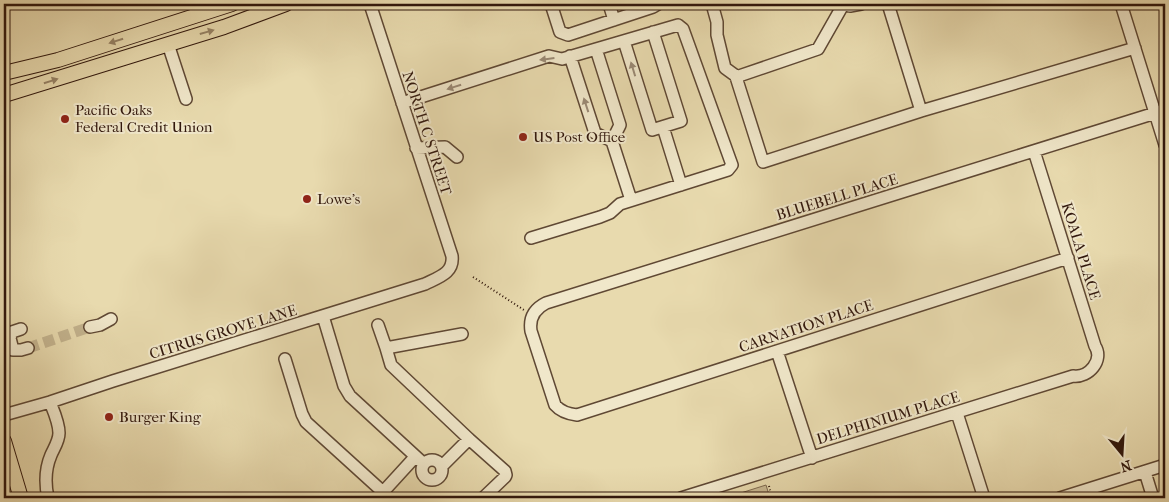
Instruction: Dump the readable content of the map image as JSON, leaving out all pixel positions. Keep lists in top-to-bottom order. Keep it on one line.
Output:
{"streets":{"street":["NORTH C STREET","BLUEBELL PLACE","KOALA PLACE","CARNATION PLACE","CITRUS GROVE LANE","DELPHINIUM PLACE"]},"crossings":[["NORTH C STREET","CITRUS GROVE LANE"],["BLUEBELL PLACE","KOALA PLACE"],["BLUEBELL PLACE","CARNATION PLACE"],["KOALA PLACE","CARNATION PLACE"],["KOALA PLACE","DELPHINIUM PLACE"]],"places":["Pacific Oaks Federal Credit Union","US Post Office","Lowe's","Burger King"],"north":"bottom"}
